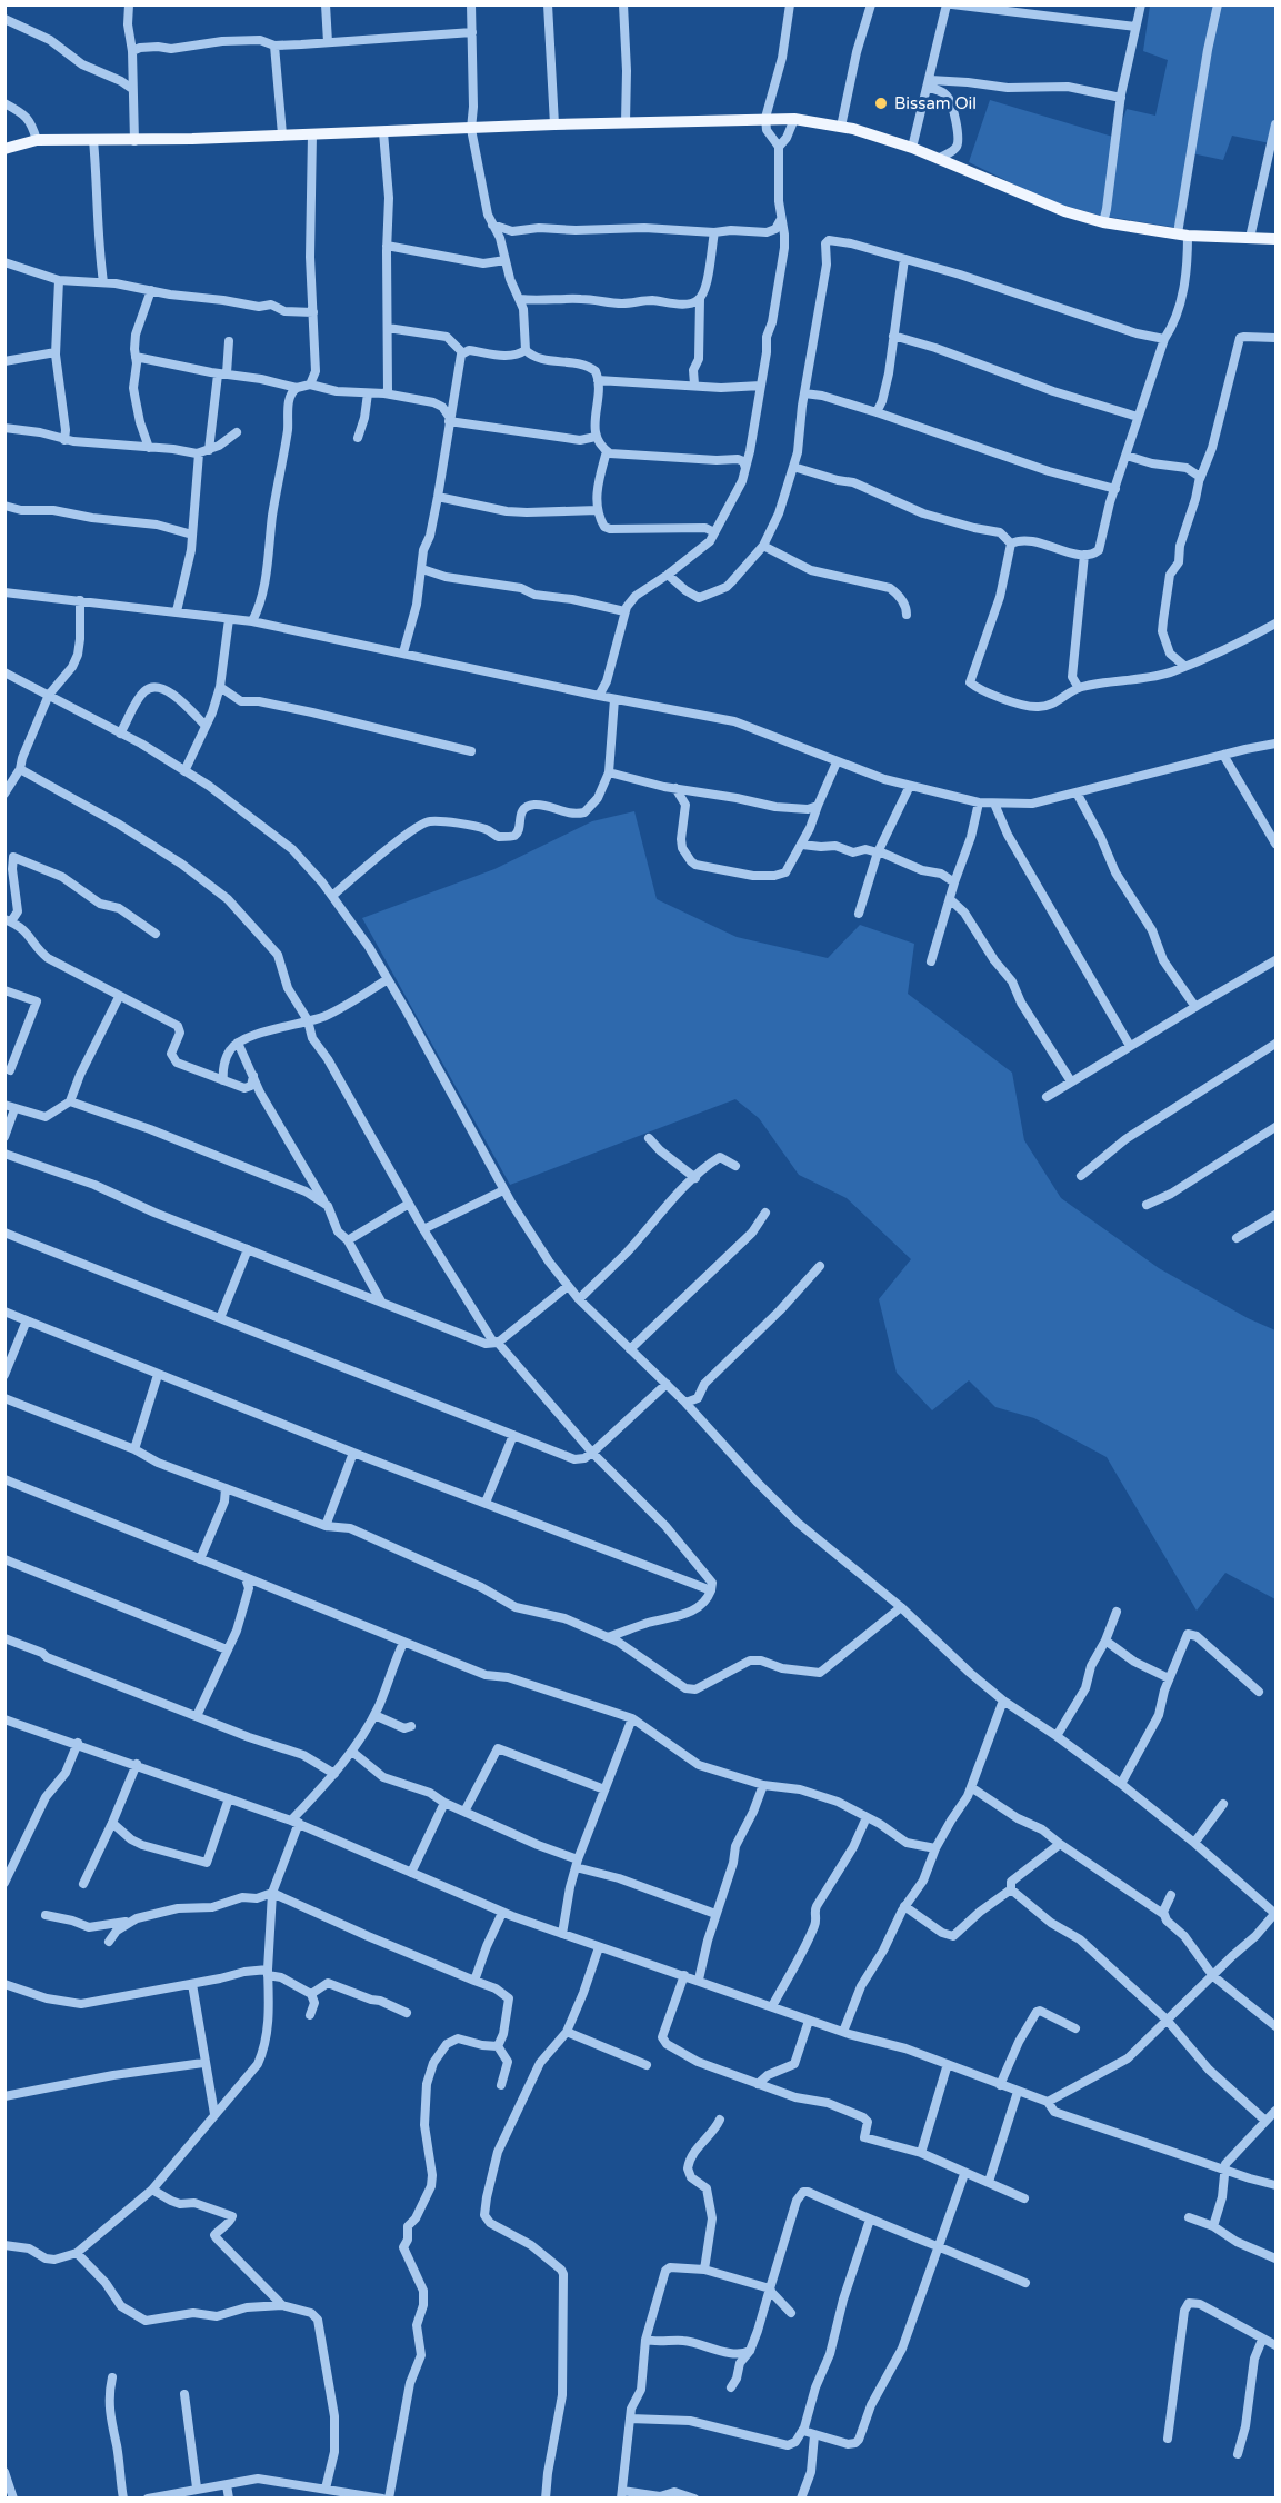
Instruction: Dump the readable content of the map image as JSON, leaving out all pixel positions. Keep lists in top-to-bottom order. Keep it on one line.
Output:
{"places":["Bissam Oil"]}
